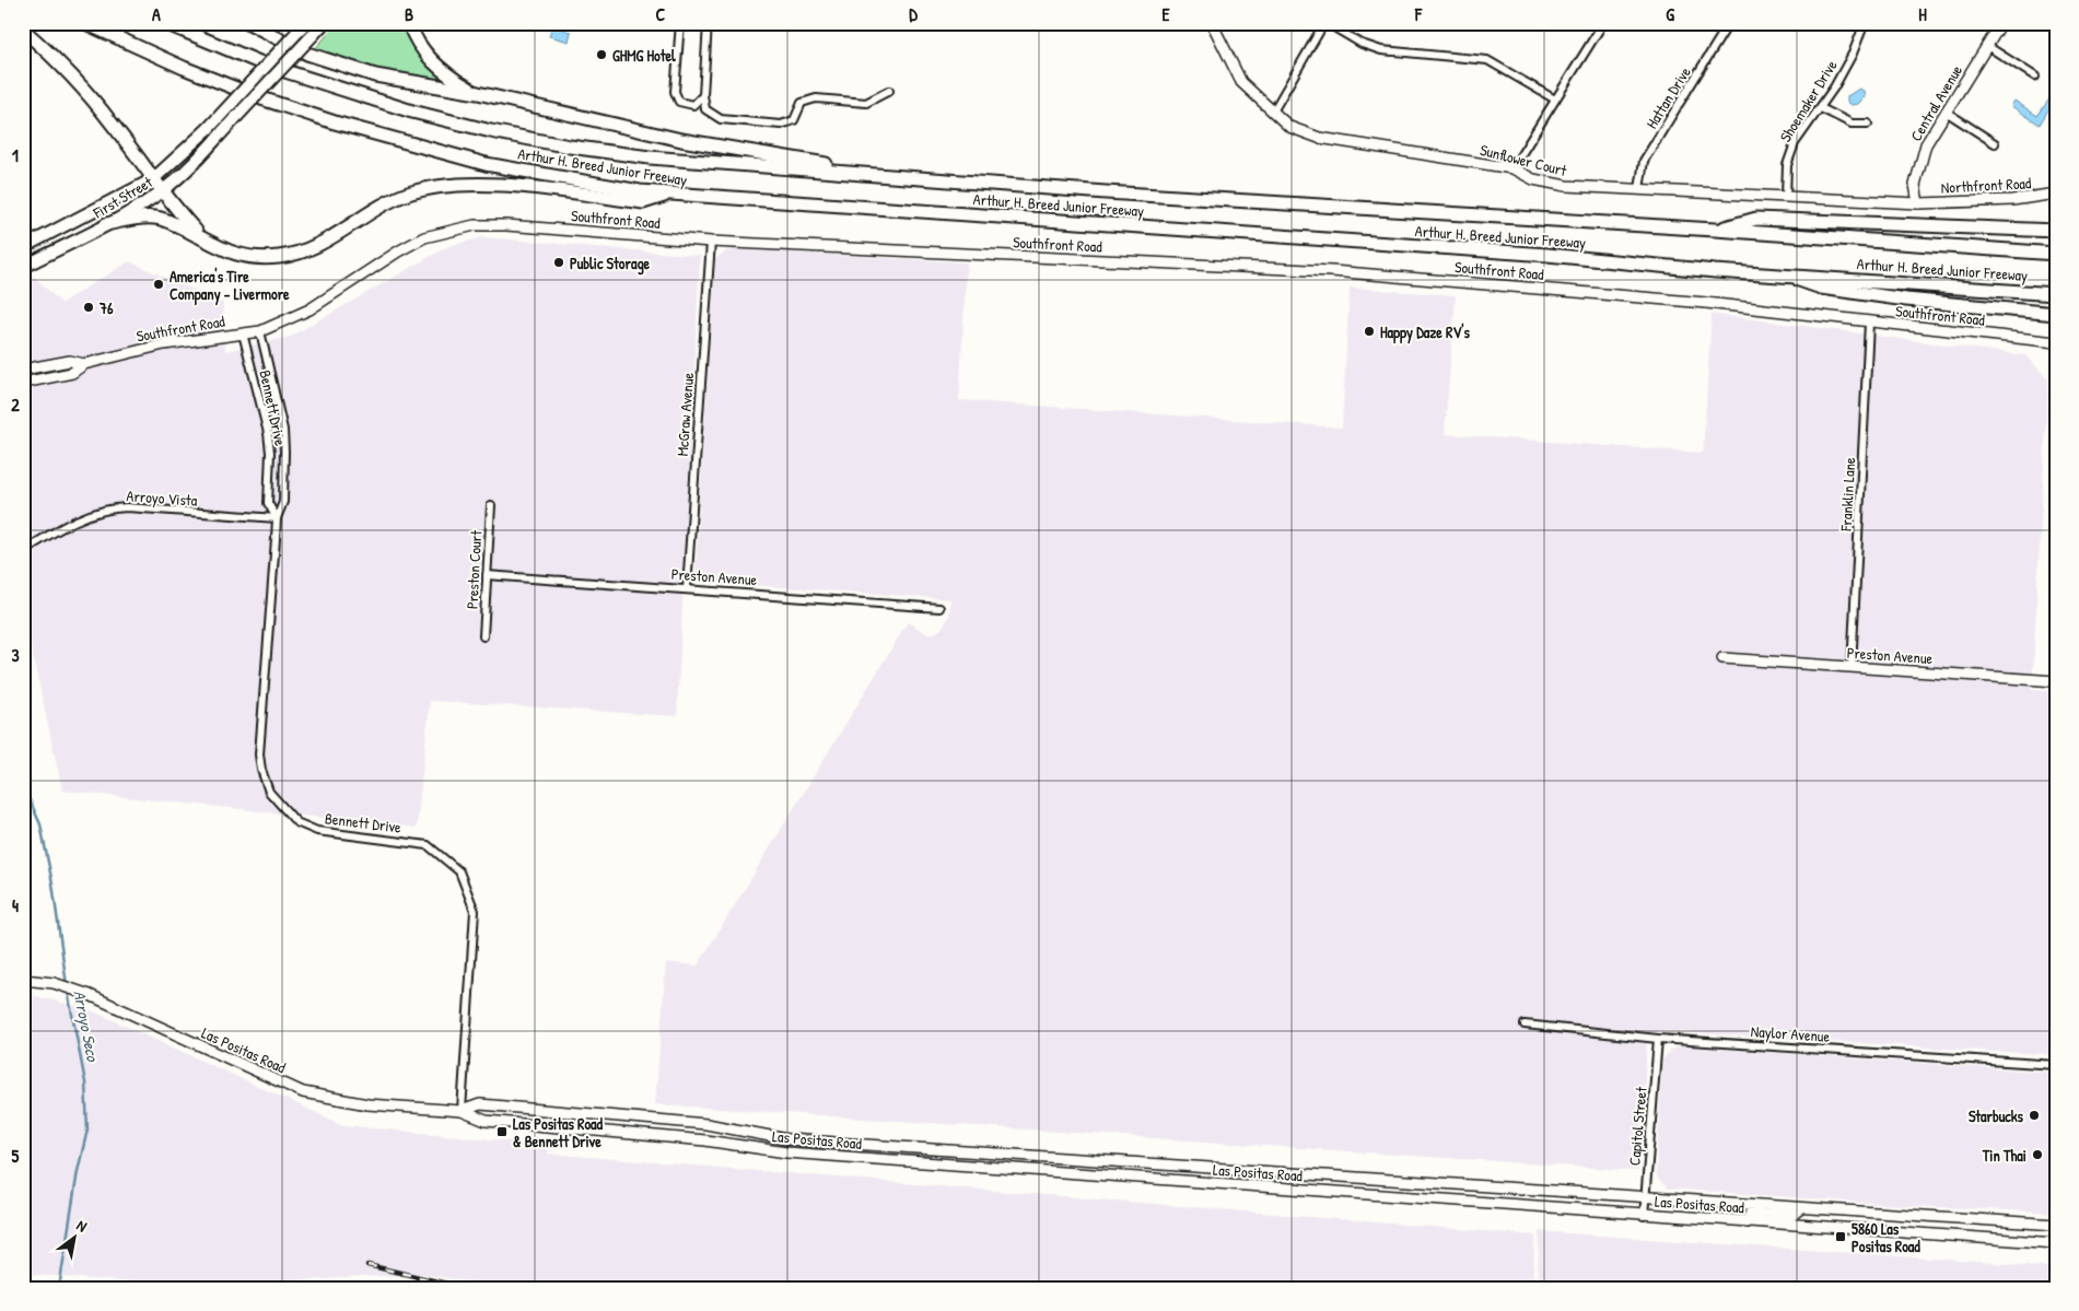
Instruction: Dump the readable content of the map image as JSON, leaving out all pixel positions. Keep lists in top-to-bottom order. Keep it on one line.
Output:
{"streets":{"highway":["Arthur H. Breed Junior Freeway"],"main road":["Central Avenue","Sunflower Court","Northfront Road","First Street","Southfront Road","Preston Avenue","Las Positas Road"],"street":["Hattan Drive","Shoemaker Drive","Bennett Drive","McGraw Avenue","Franklin Lane","Arroyo Vista","Preston Court","Naylor Avenue","Capitol Street"]},"crossings":[["Hattan Drive","Sunflower Court"],["Shoemaker Drive","Sunflower Court"],["Central Avenue","Sunflower Court"],["Central Avenue","Northfront Road"],["Sunflower Court","Northfront Road"],["Southfront Road","Bennett Drive"],["Southfront Road","McGraw Avenue"],["Southfront Road","Franklin Lane"],["Bennett Drive","Arroyo Vista"],["Bennett Drive","Las Positas Road"],["McGraw Avenue","Preston Avenue"],["Franklin Lane","Preston Avenue"],["Preston Court","Preston Avenue"],["Naylor Avenue","Capitol Street"],["Las Positas Road","Capitol Street"]],"water":["Arroyo Seco"],"places":{"other":["GHMG Hotel","Public Storage","America's Tire Company - Livermore","76","Happy Daze RV's","Starbucks","Tin Thai"],"transit":["Las Positas Road & Bennett Drive","5860 Las Positas Road"]},"north":"top right","grid":{"columns":["A","B","C","D","E","F","G","H"],"rows":["1","2","3","4","5"]}}
